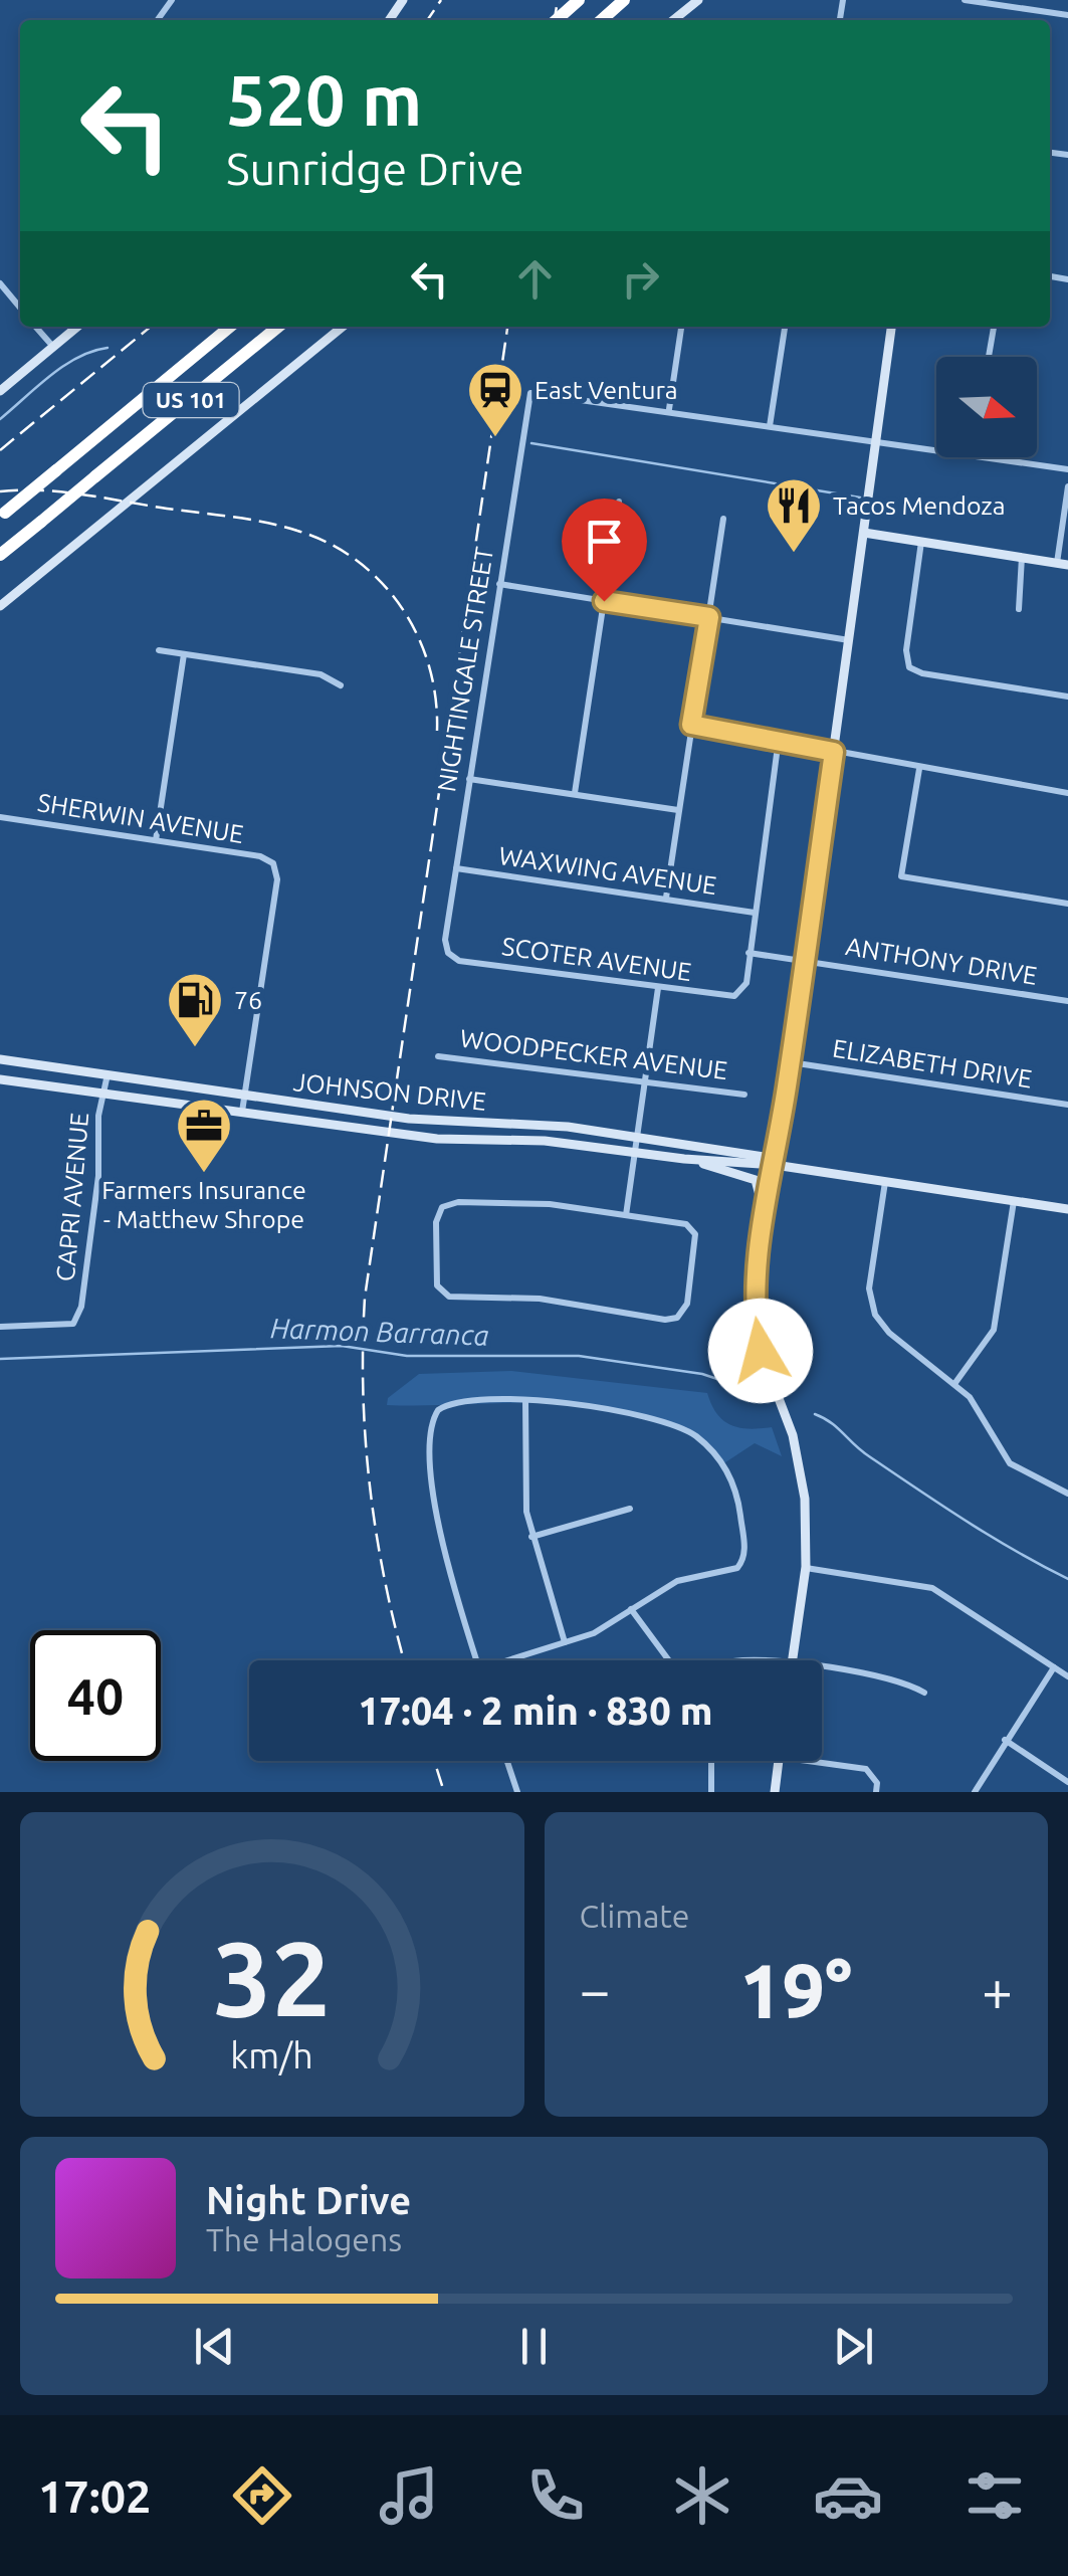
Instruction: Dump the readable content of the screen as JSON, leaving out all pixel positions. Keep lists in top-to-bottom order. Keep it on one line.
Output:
{"streets":{"highway":["US 101"],"street":["NIGHTINGALE STREET","SHERWIN AVENUE","WAXWING AVENUE","SCOTER AVENUE","ANTHONY DRIVE","WOODPECKER AVENUE","ELIZABETH DRIVE","JOHNSON DRIVE","CAPRI AVENUE"]},"crossings":[["NIGHTINGALE STREET","WAXWING AVENUE"],["NIGHTINGALE STREET","SCOTER AVENUE"],["SHERWIN AVENUE","JOHNSON DRIVE"],["SCOTER AVENUE","ANTHONY DRIVE"],["JOHNSON DRIVE","CAPRI AVENUE"]],"water":["Harmon Barranca"],"places":{"station":["East Ventura"],"restaurant":["Tacos Mendoza"],"fuel station":["76"],"office":["Farmers Insurance - Matthew Shrope"]},"north":"right","page":{"turn":["520 m","Sunridge Drive"],"limit":"40","trip":"17:04 · 2 min · 830 m","tile":"Climate","heat":["−","19°","+"],"song":["Night Drive","The Halogens"],"tabs":"17:02","gauge":["32","km/h"]}}
